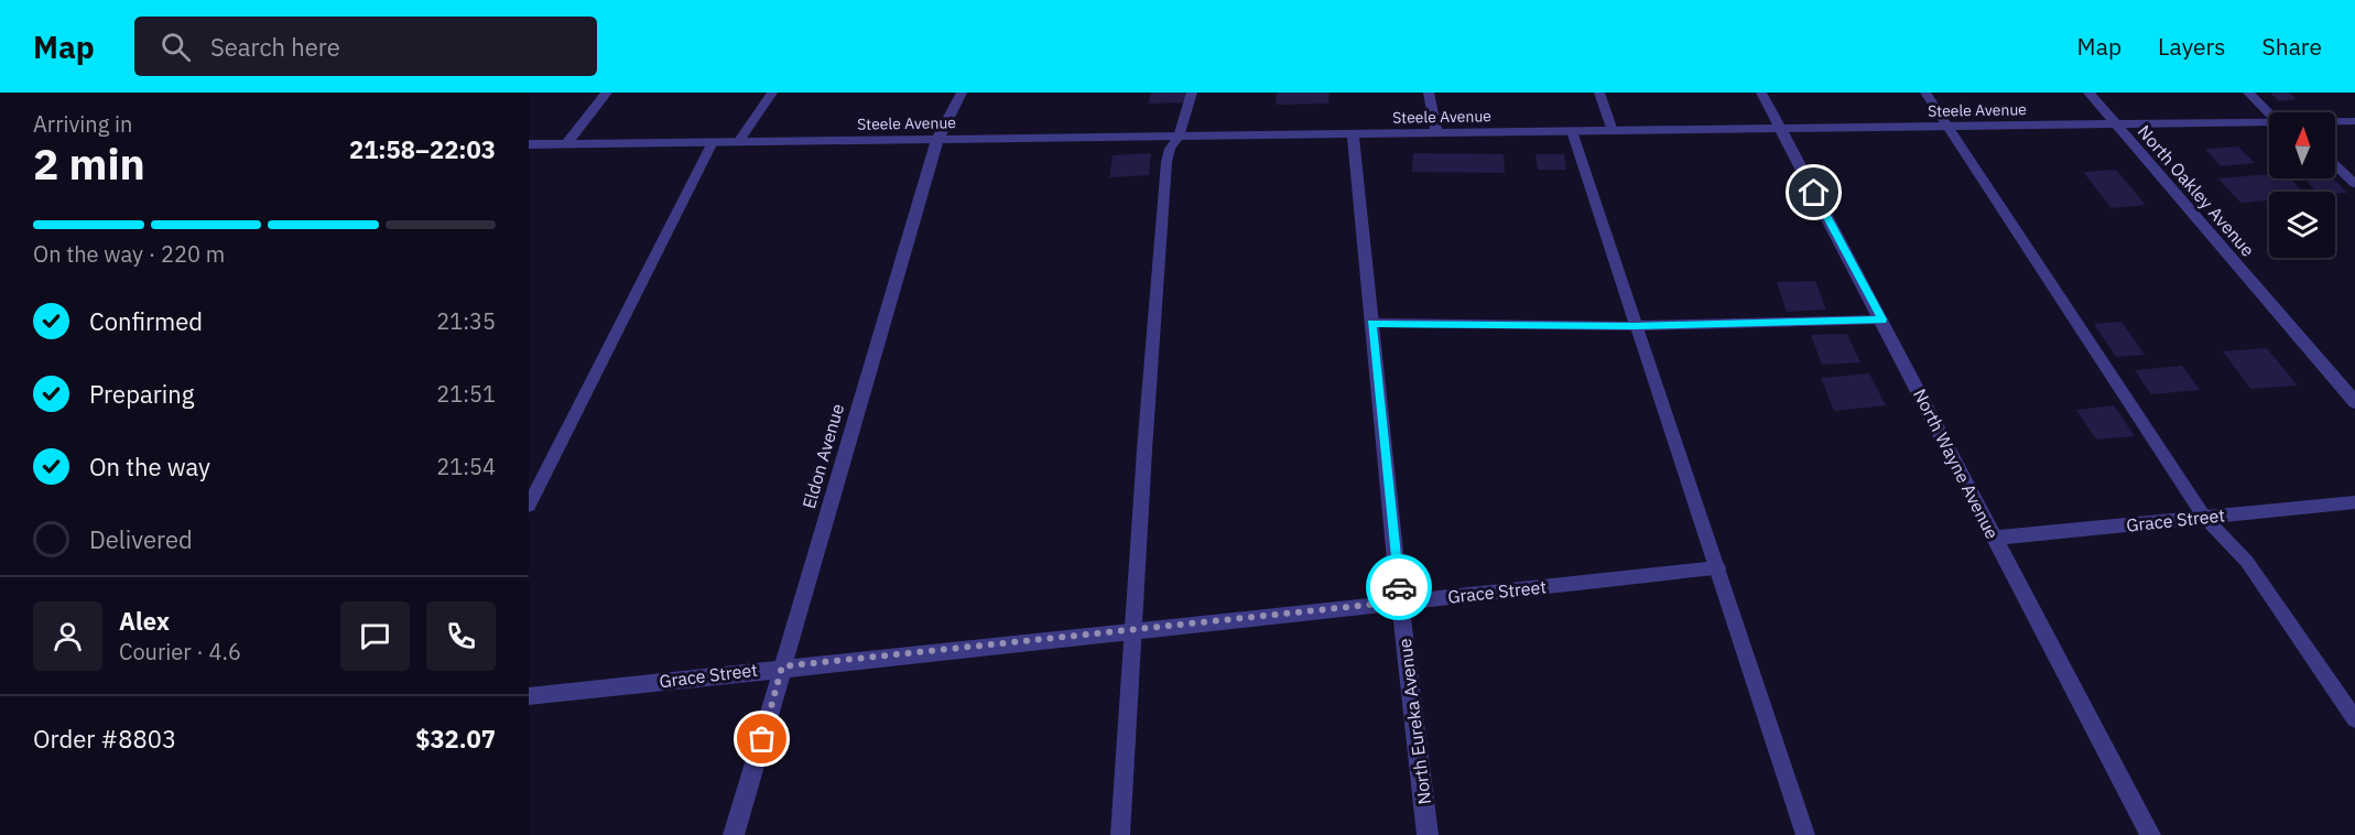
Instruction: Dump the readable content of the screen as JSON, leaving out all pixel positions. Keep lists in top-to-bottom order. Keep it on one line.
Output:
{"streets":{"street":["Steele Avenue","North Oakley Avenue","Eldon Avenue","North Wayne Avenue","Grace Street","North Eureka Avenue"]},"crossings":[["Steele Avenue","North Oakley Avenue"],["Steele Avenue","Eldon Avenue"],["Steele Avenue","North Wayne Avenue"],["Steele Avenue","North Eureka Avenue"],["Eldon Avenue","Grace Street"],["North Wayne Avenue","Grace Street"],["Grace Street","North Eureka Avenue"]],"north":"top","page":{"header":"Map","search":"Search here","nav":["Map","Layers","Share"],"heading":["2 min","Arriving in","21:58–22:03"],"panel":["Alex","Courier · 4.6","Order #8803","$32.07"],"bar":"On the way · 220 m","list":[["Confirmed","21:35"],["Preparing","21:51"],["On the way","21:54"],"Delivered"]}}
